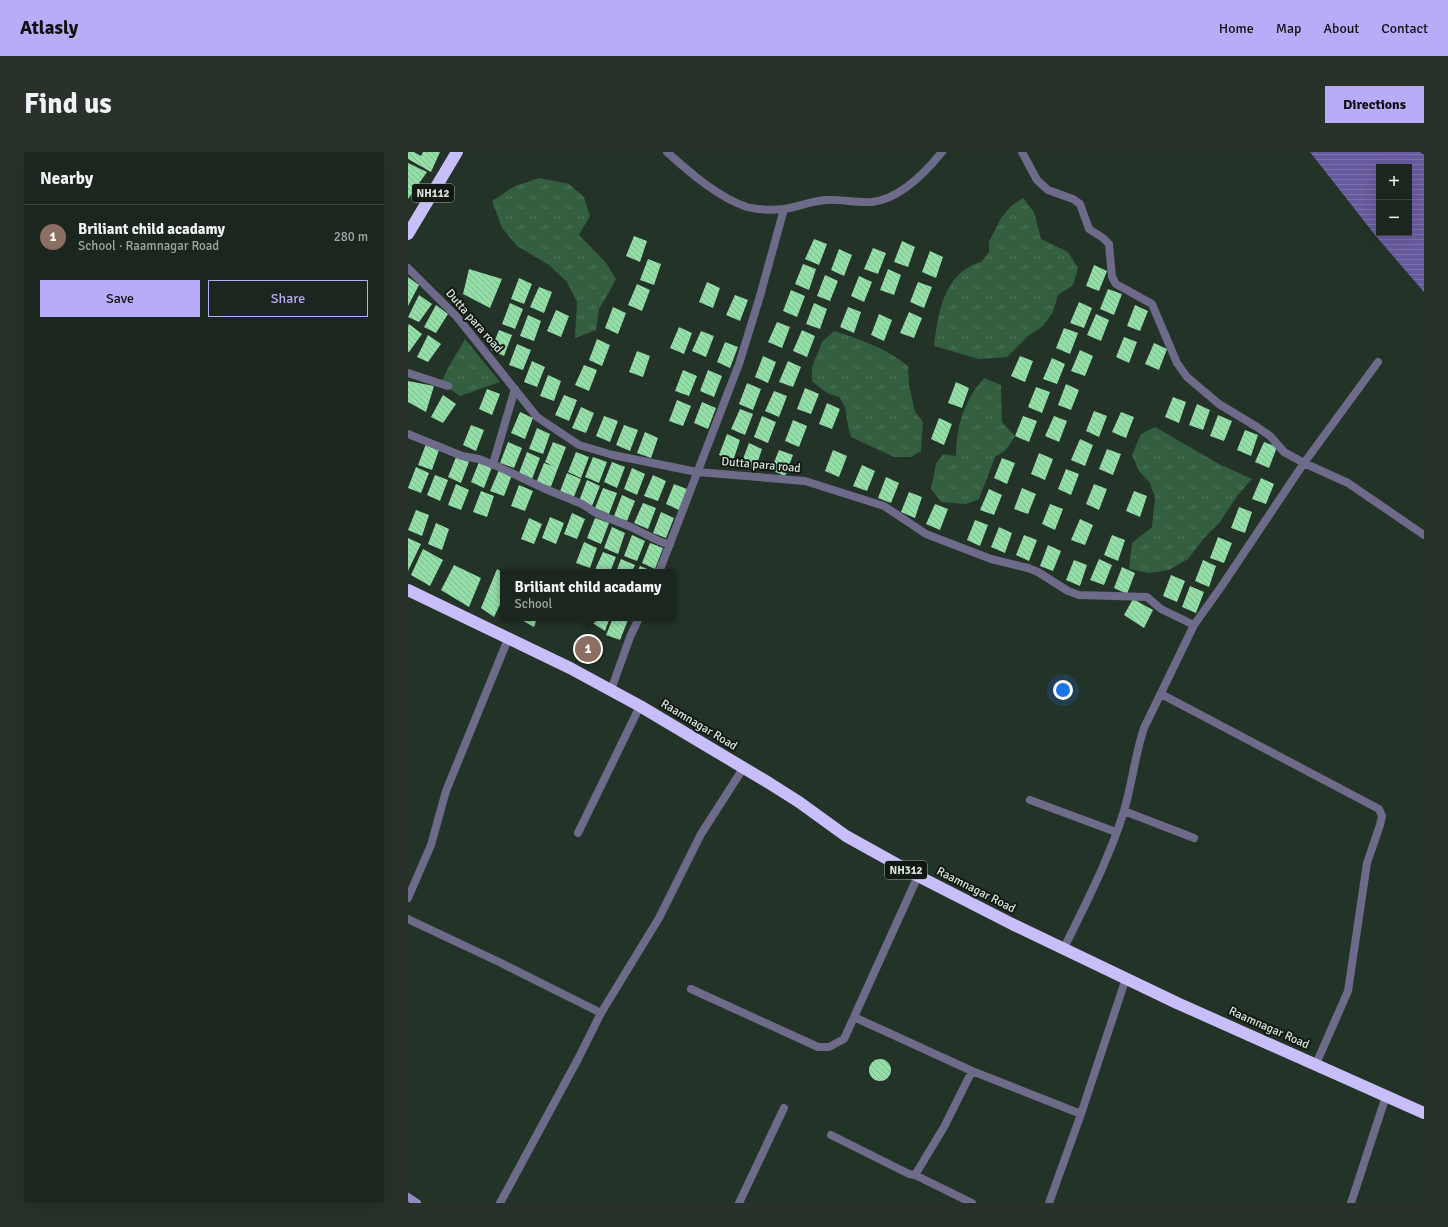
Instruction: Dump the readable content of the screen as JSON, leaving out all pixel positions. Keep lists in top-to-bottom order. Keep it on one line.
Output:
{"streets":{"highway":["NH112","Raamnagar Road","NH312"],"street":["Dutta para road"]},"page":{"header":"Atlasly","nav":["Home","Map","About","Contact"],"buttons":["Directions",["Save","Share"]],"title":"Find us","heading":"Nearby","map_buttons":["+","−"],"list":[{"mark":"1","name":"Briliant child acadamy","note":"School · Raamnagar Road","value":"280 m"}],"popup":["Briliant child acadamy","School"],"pins":"1"}}
